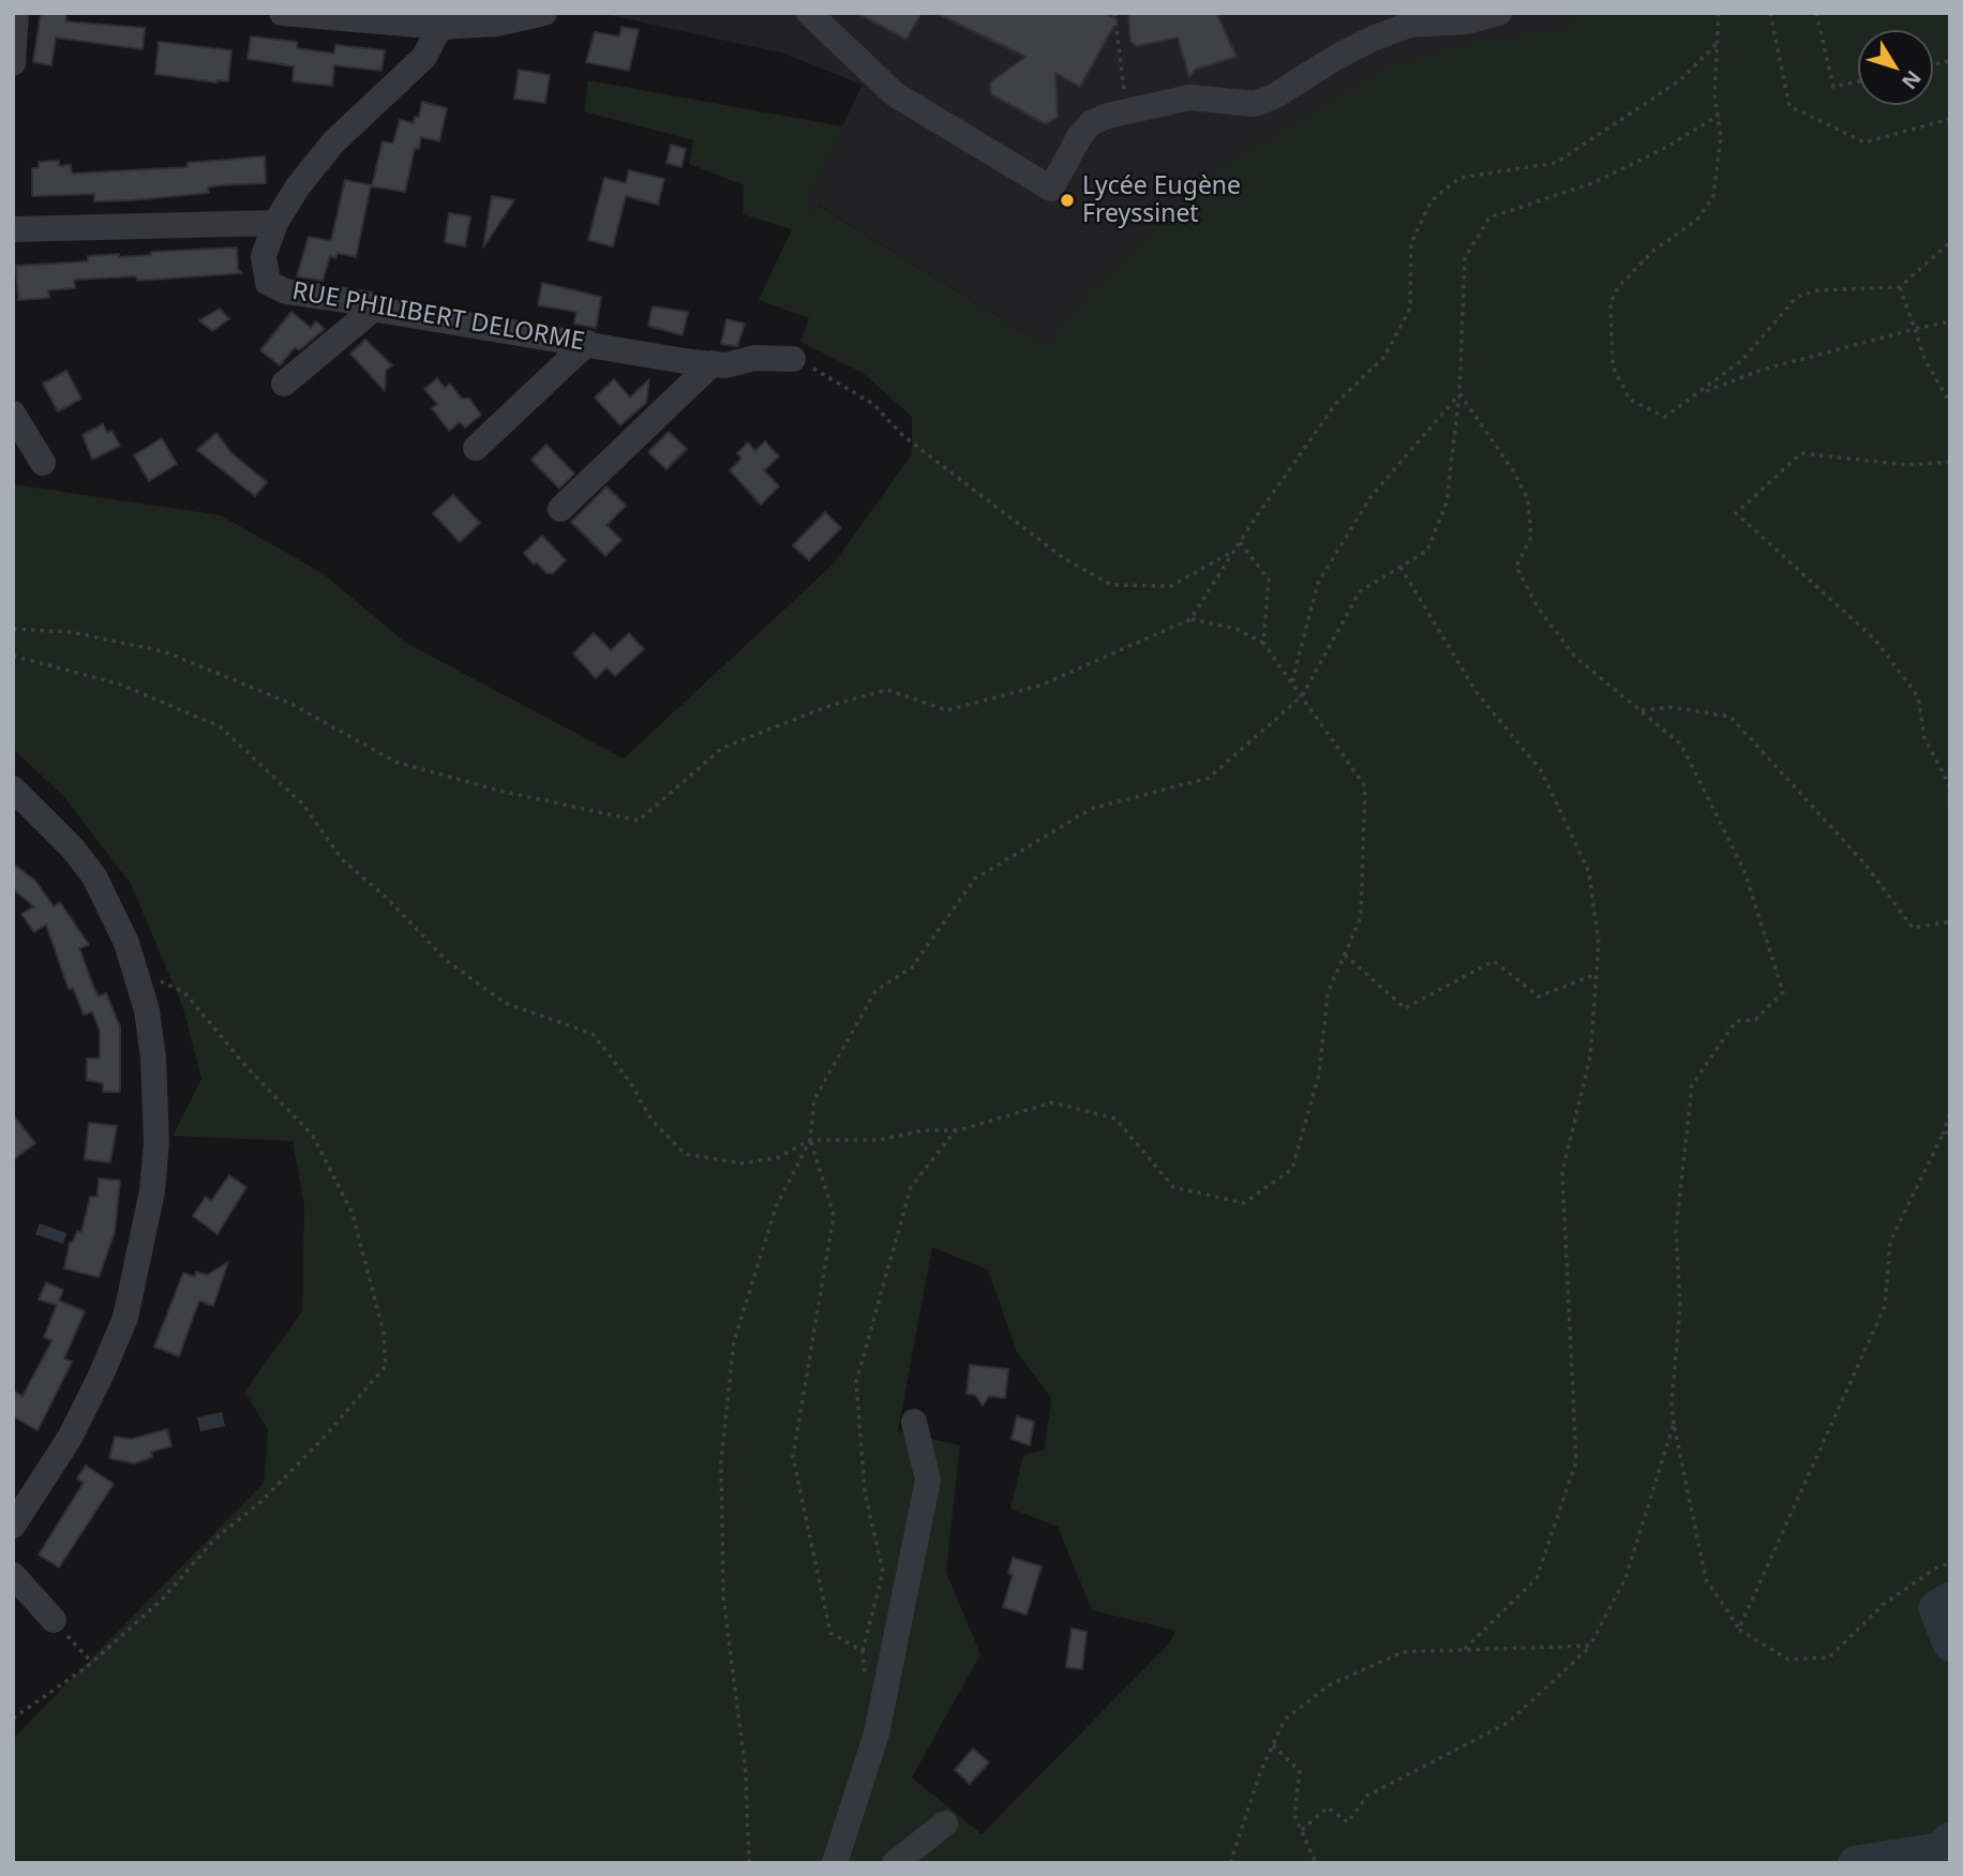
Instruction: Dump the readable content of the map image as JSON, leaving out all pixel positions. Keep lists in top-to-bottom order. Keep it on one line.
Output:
{"streets":{"street":["RUE PHILIBERT DELORME"]},"places":["Lycée Eugène Freyssinet"],"north":"bottom right"}
